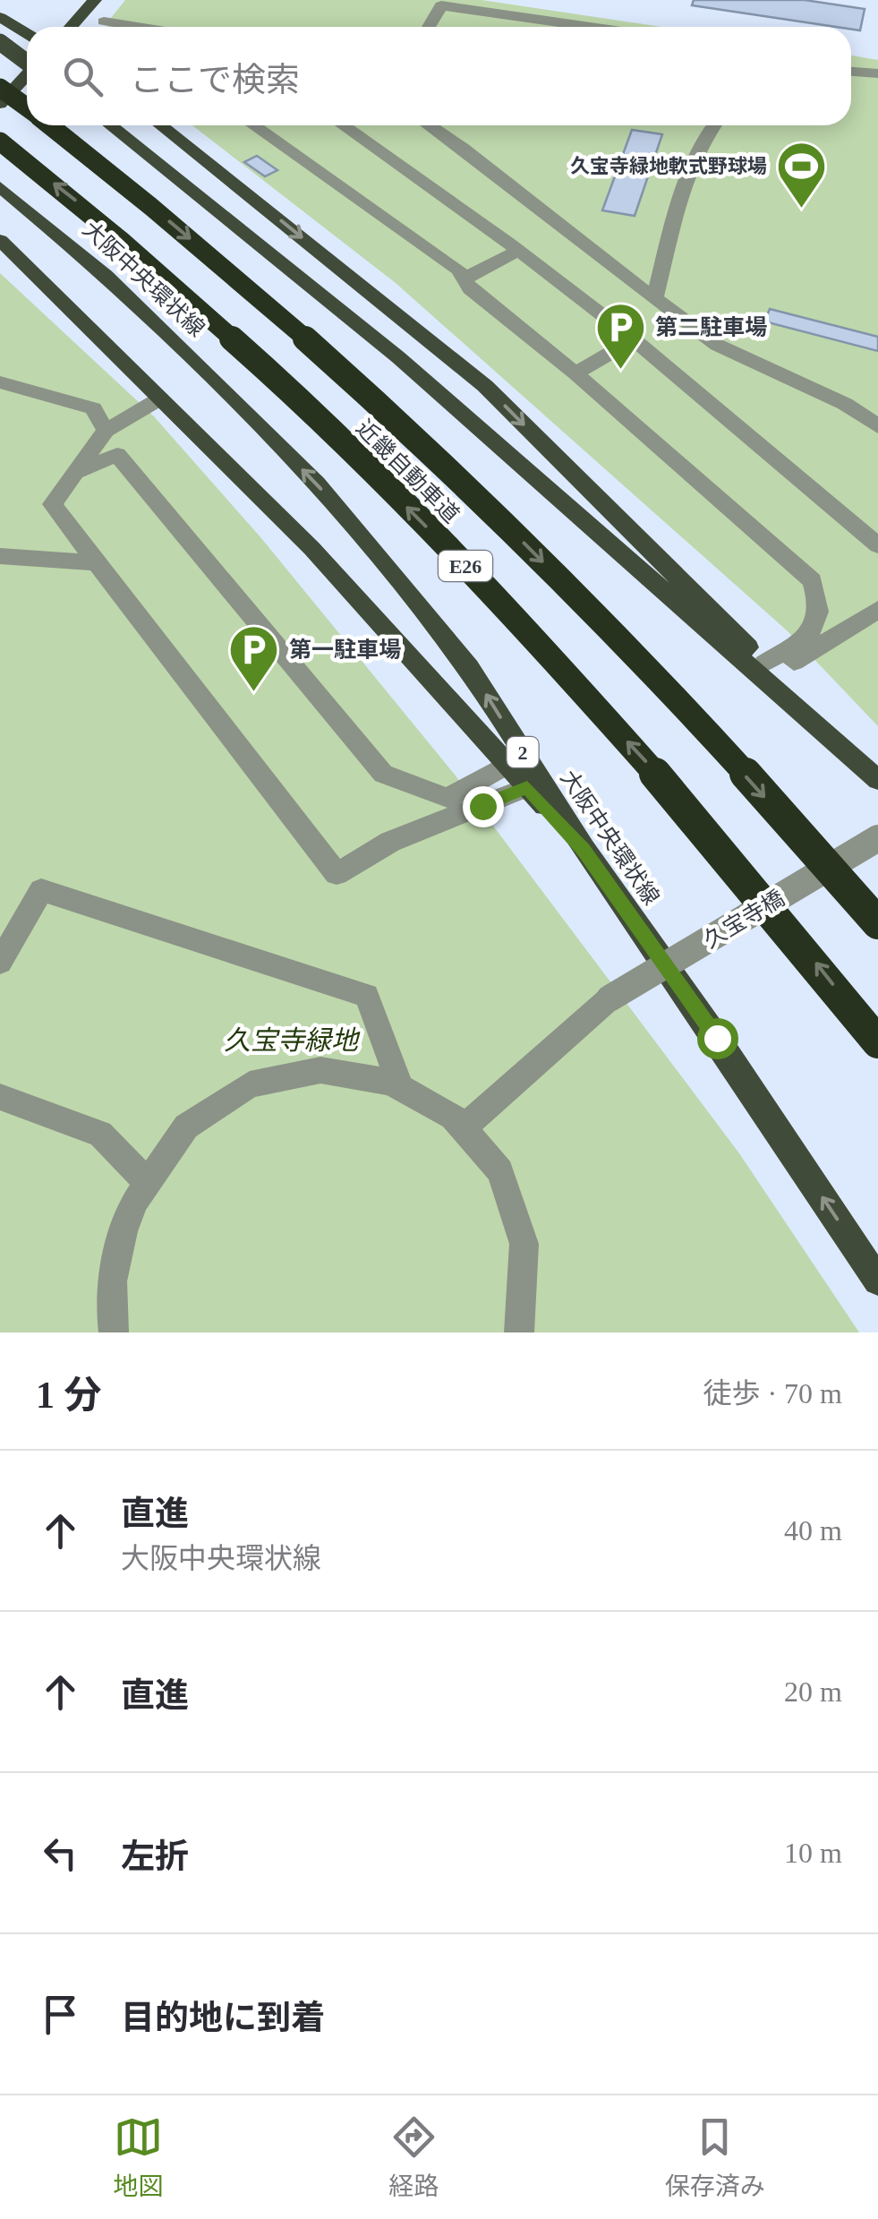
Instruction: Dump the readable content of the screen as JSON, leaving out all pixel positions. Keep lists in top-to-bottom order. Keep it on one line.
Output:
{"streets":{"highway":["近畿自動車道","E26"],"main road":["大阪中央環状線","2"],"street":["久宝寺橋"]},"crossings":[["大阪中央環状線","2"]],"parks":["久宝寺緑地"],"places":{"sports":["久宝寺緑地軟式野球場"],"parking":["第二駐車場","第一駐車場"]},"page":{"search":"ここで検索","heading":["1 分","徒歩 · 70 m"],"list":[["直進","大阪中央環状線","40 m"],["直進","20 m"],["左折","10 m"],"目的地に到着"],"nav":["地図","経路","保存済み"]}}
